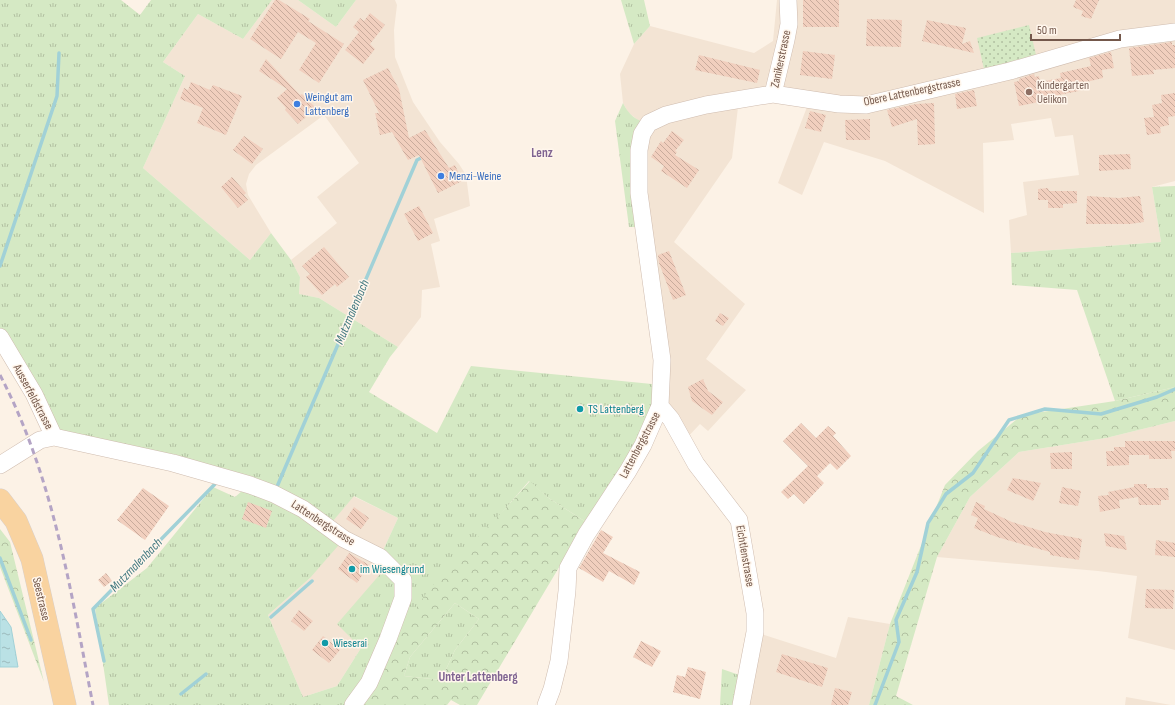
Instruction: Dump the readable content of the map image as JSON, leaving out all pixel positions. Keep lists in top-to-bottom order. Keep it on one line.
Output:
{"streets":{"main road":["Seestrasse"],"street":["Zanikerstrasse","Obere Lattenbergstrasse","Ausserfeldstrasse","Lattenbergstrasse","Eichtlenstrasse"]},"crossings":[["Zanikerstrasse","Obere Lattenbergstrasse"],["Obere Lattenbergstrasse","Lattenbergstrasse"],["Ausserfeldstrasse","Lattenbergstrasse"],["Lattenbergstrasse","Eichtlenstrasse"]],"districts":["Lenz","Unter Lattenberg"],"water":["Mutzmalenbach"],"places":["Kindergarten Uelikon","Weingut am Lattenberg","Menzi-Weine","TS Lattenberg","im Wiesengrund","Wieserai"],"scale_bar":"50 m"}
